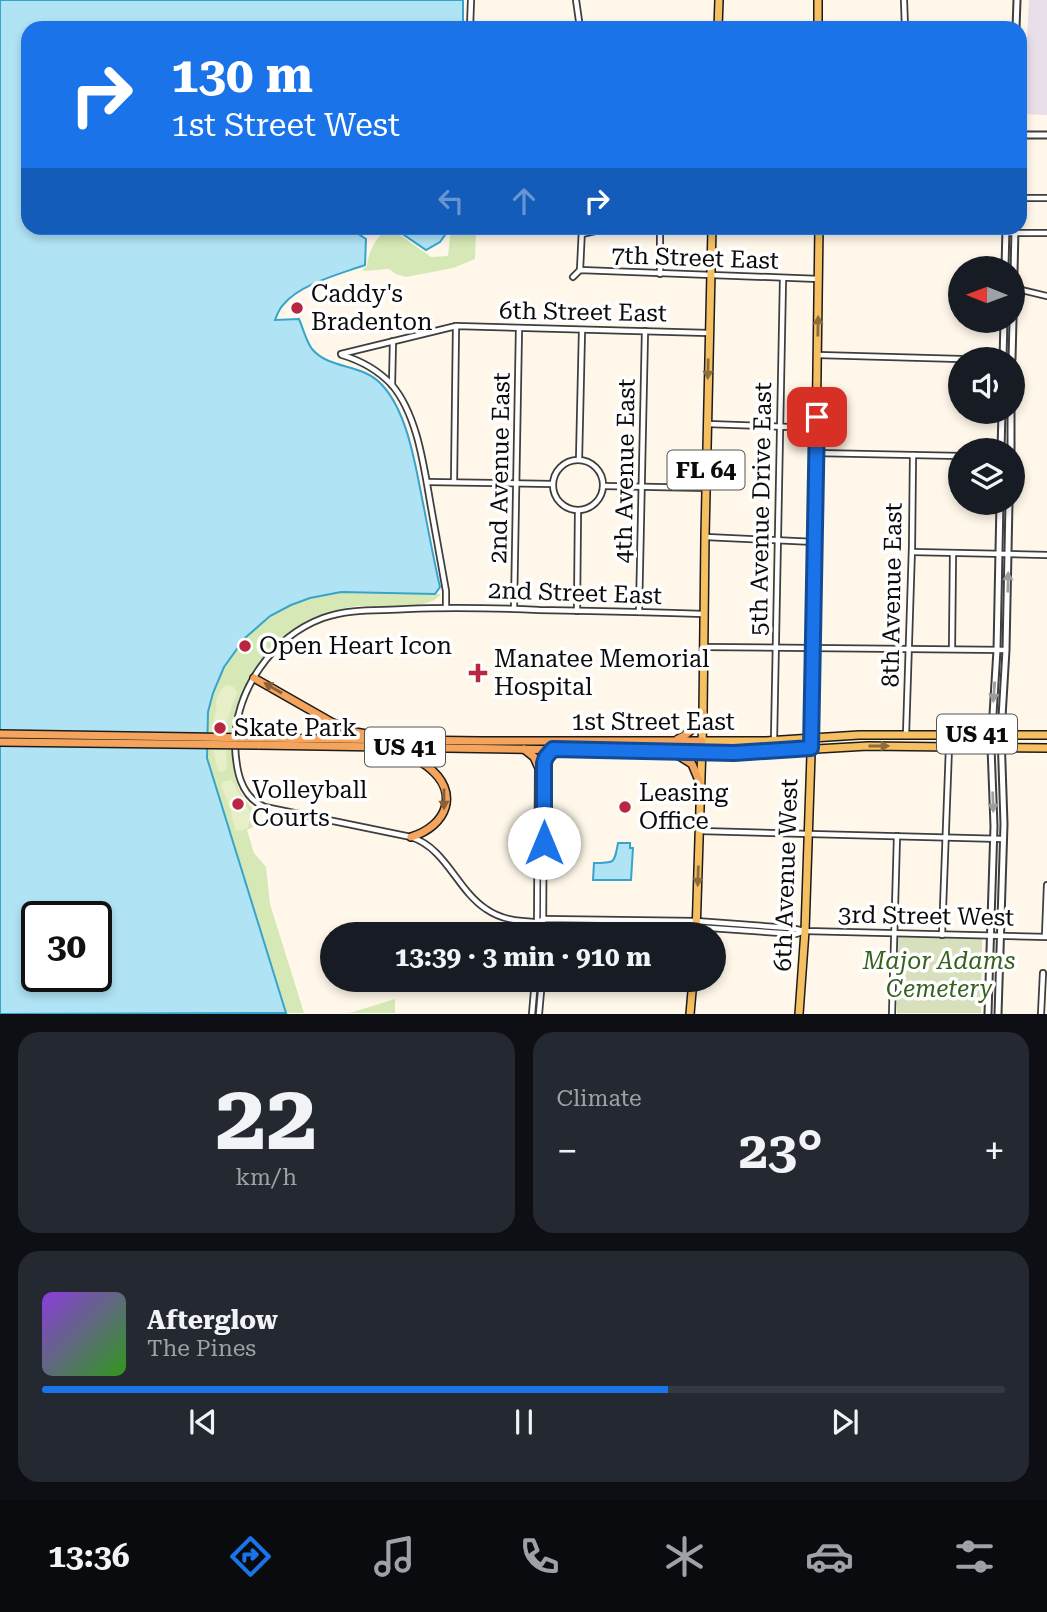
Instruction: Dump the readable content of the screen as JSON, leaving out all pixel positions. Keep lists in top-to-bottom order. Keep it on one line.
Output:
{"streets":{"highway":["1st Street East","US 41"],"main road":["FL 64","6th Avenue West"],"street":["7th Street East","6th Street East","2nd Avenue East","4th Avenue East","5th Avenue Drive East","2nd Street East","8th Avenue East","3rd Street West"]},"crossings":[["7th Street East","FL 64"],["7th Street East","5th Avenue Drive East"],["7th Street East","6th Avenue West"],["6th Street East","2nd Avenue East"],["6th Street East","FL 64"],["6th Street East","4th Avenue East"],["2nd Avenue East","2nd Street East"],["FL 64","2nd Street East"],["FL 64","1st Street East"],["FL 64","US 41"],["4th Avenue East","2nd Street East"],["5th Avenue Drive East","1st Street East"],["2nd Street East","3rd Street West"],["8th Avenue East","1st Street East"],["1st Street East","US 41"],["1st Street East","6th Avenue West"],["US 41","6th Avenue West"],["6th Avenue West","3rd Street West"]],"parks":["Major Adams Cemetery"],"places":{"other":["Caddy's Bradenton","Open Heart Icon","Skate Park","Volleyball Courts","Leasing Office"],"health":["Manatee Memorial Hospital"]},"north":"left","page":{"turn":["130 m","1st Street West"],"limit":"30","trip":"13:39 · 3 min · 910 m","tile":[["22","km/h"],"Climate"],"heat":["−","23°","+"],"song":["Afterglow","The Pines"],"tabs":"13:36"}}
